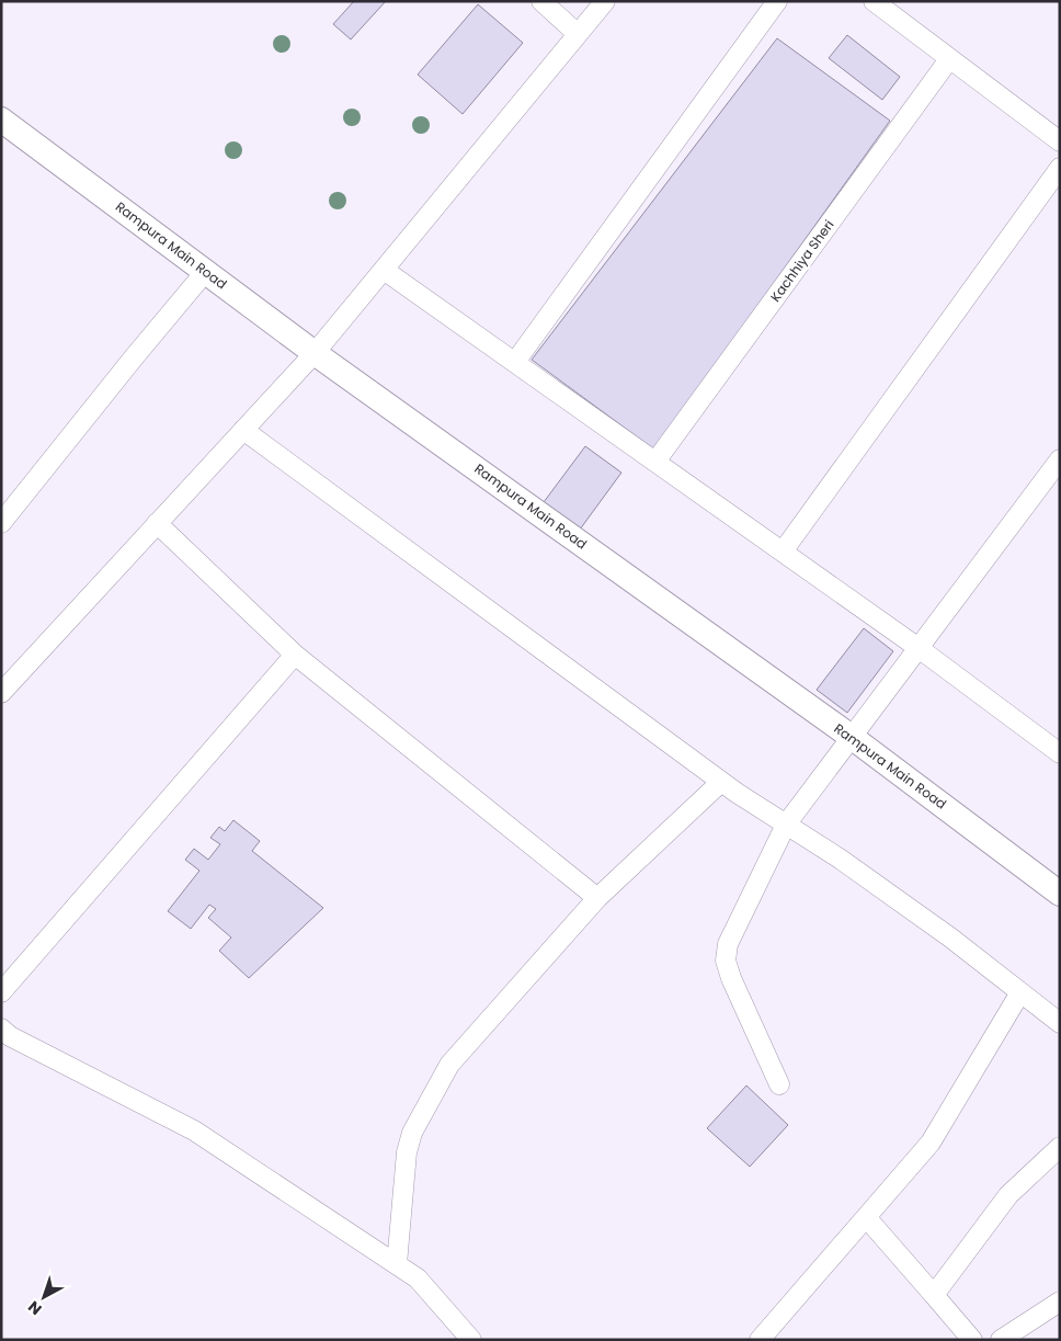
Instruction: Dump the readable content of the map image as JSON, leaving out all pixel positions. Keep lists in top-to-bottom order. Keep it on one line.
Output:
{"streets":{"street":["Rampura Main Road","Kachhiya Sheri"]},"north":"bottom left"}
